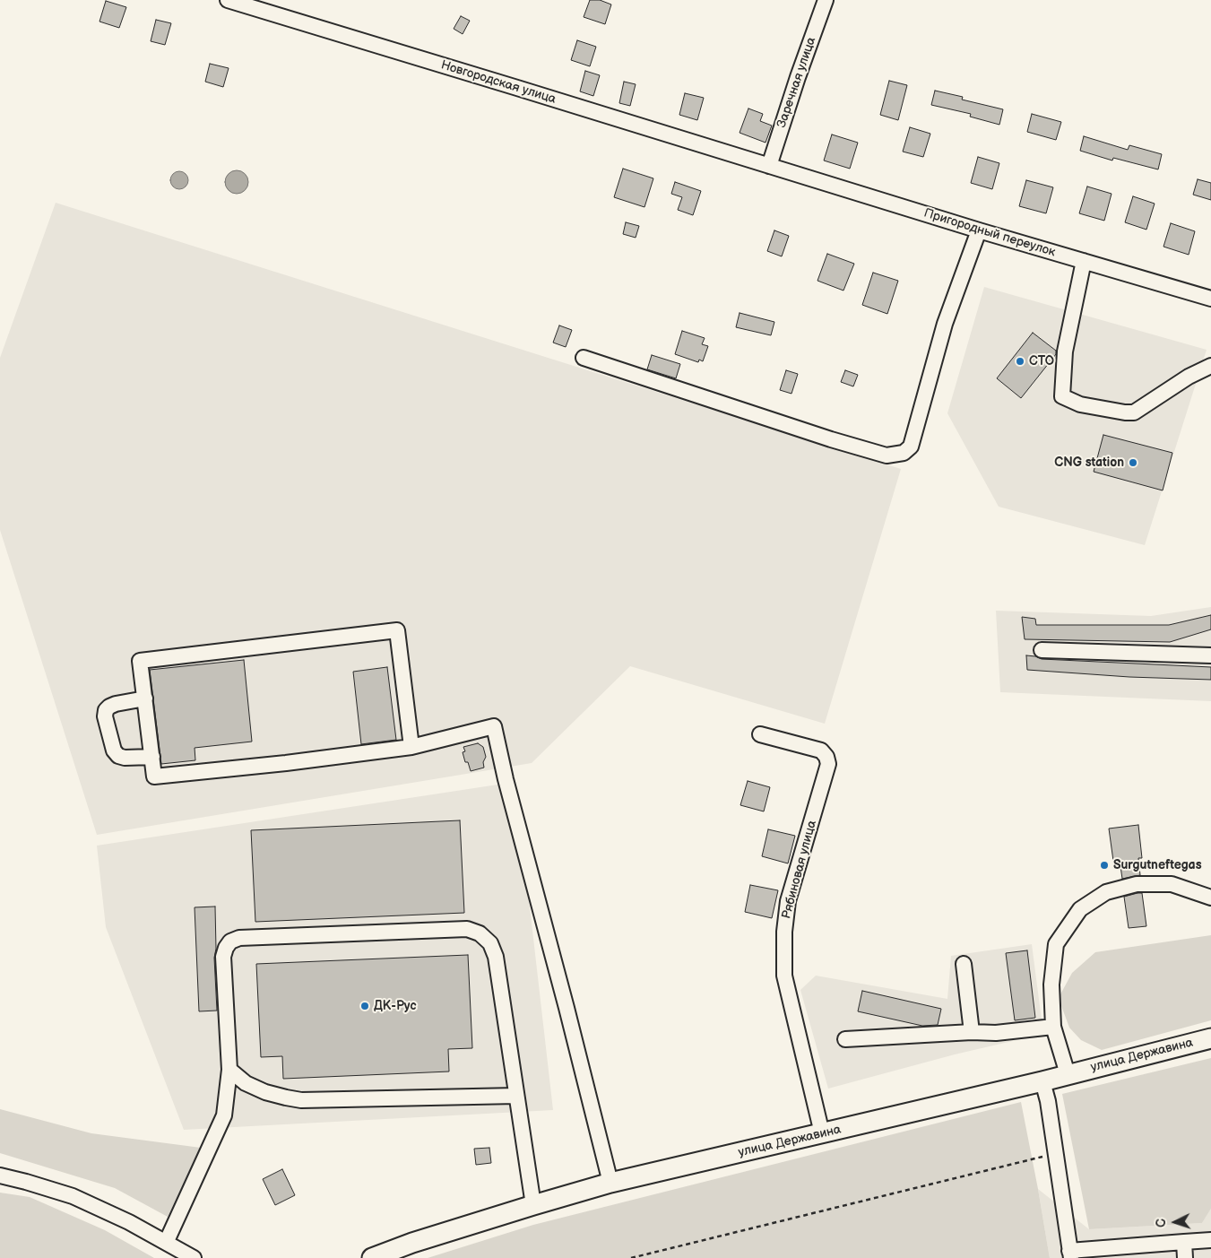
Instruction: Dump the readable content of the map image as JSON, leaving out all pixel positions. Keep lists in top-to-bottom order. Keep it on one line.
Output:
{"streets":{"main road":["улица Державина"],"street":["Новгородская улица","Заречная улица","Пригородный переулок","Рябиновая улица"]},"crossings":[["Новгородская улица","Заречная улица"],["Новгородская улица","Пригородный переулок"],["Заречная улица","Пригородный переулок"],["Рябиновая улица","улица Державина"]],"places":["СТО","CNG station","Surgutneftegas","ДК-Рус"],"north":"left"}
